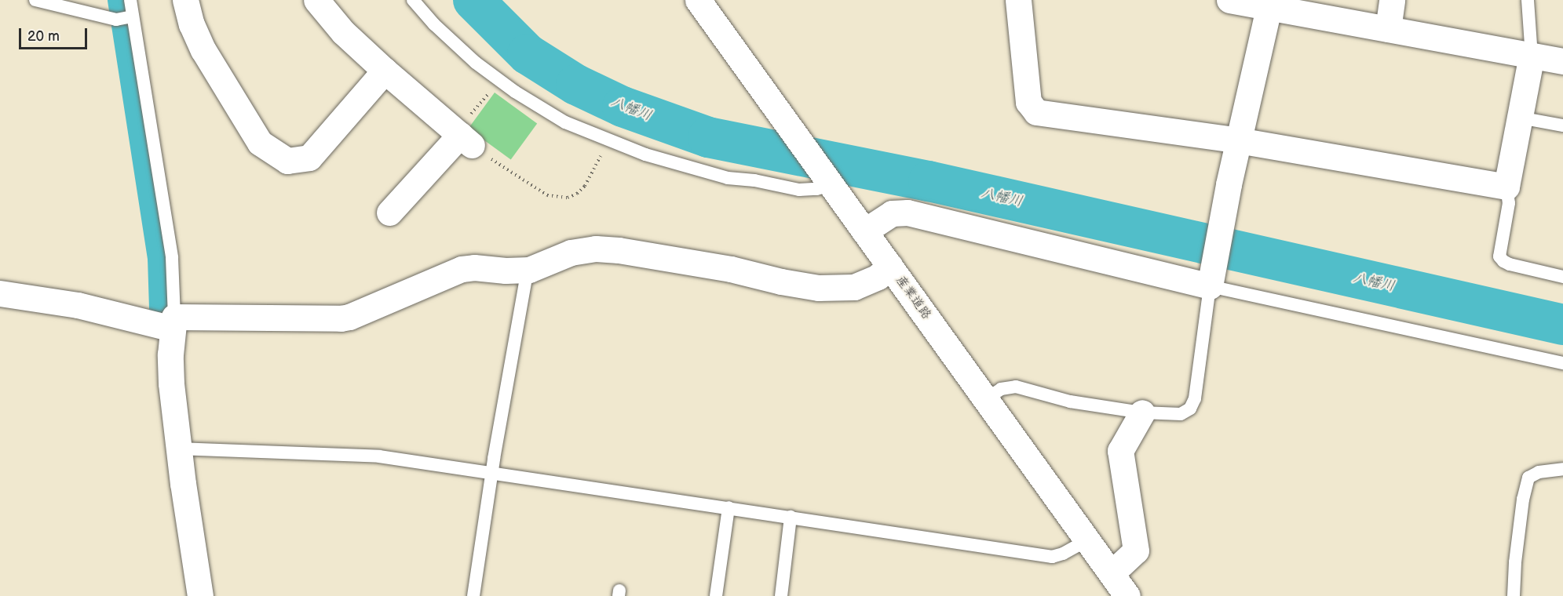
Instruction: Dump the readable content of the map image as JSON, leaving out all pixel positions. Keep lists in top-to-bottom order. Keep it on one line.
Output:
{"streets":{"street":["産業道路"]},"water":["八幡川"],"scale_bar":"20 m"}
